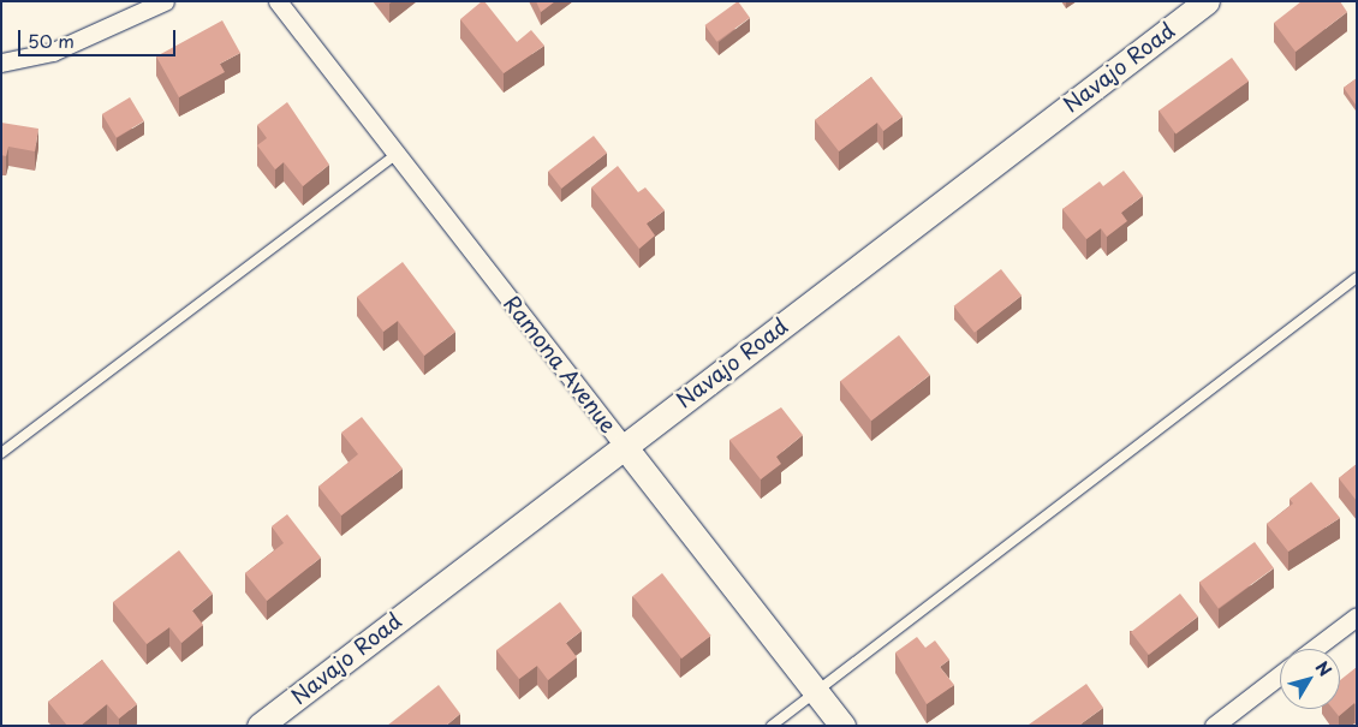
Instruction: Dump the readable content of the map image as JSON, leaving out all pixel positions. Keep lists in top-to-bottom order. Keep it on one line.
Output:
{"streets":{"main road":["Navajo Road","Ramona Avenue"]},"crossings":[["Navajo Road","Ramona Avenue"]],"scale_bar":"50 m","north":"top right"}
